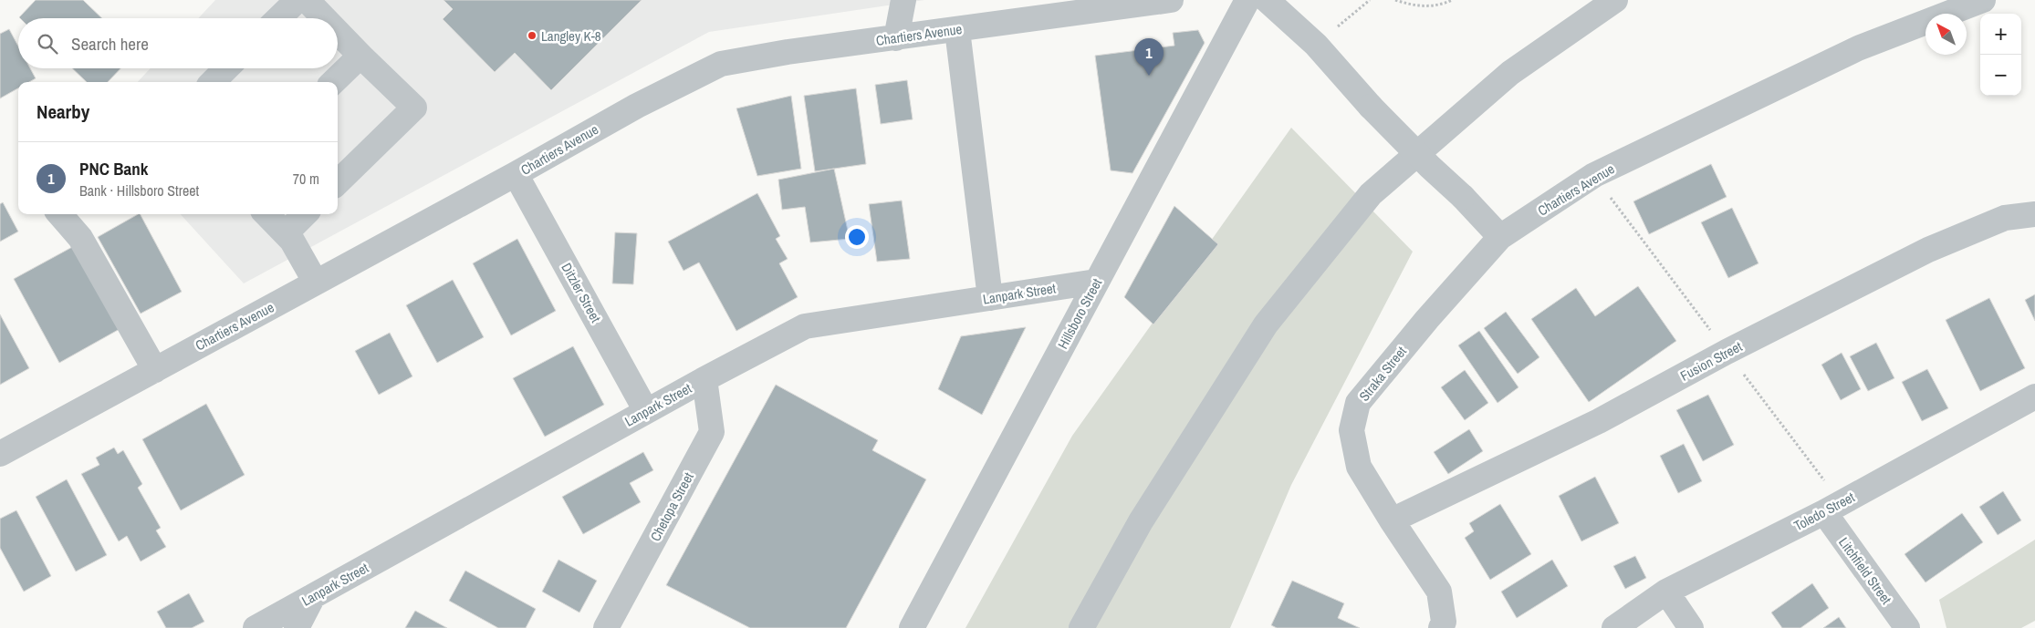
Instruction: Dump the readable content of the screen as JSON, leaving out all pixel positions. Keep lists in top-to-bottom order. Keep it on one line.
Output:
{"streets":{"street":["Chartiers Avenue","Ditzler Street","Lanpark Street","Hillsboro Street","Fusion Street","Straka Street","Chetopa Street","Toledo Street","Litchfield Street"]},"crossings":[["Chartiers Avenue","Ditzler Street"],["Chartiers Avenue","Straka Street"],["Ditzler Street","Lanpark Street"],["Lanpark Street","Hillsboro Street"],["Lanpark Street","Chetopa Street"],["Fusion Street","Straka Street"],["Toledo Street","Litchfield Street"]],"places":["Langley K-8"],"north":"top left","page":{"map_buttons":["+","−"],"search":"Search here","pins":"1","heading":"Nearby","list":[{"mark":"1","name":"PNC Bank","note":"Bank · Hillsboro Street","value":"70 m"}]}}
